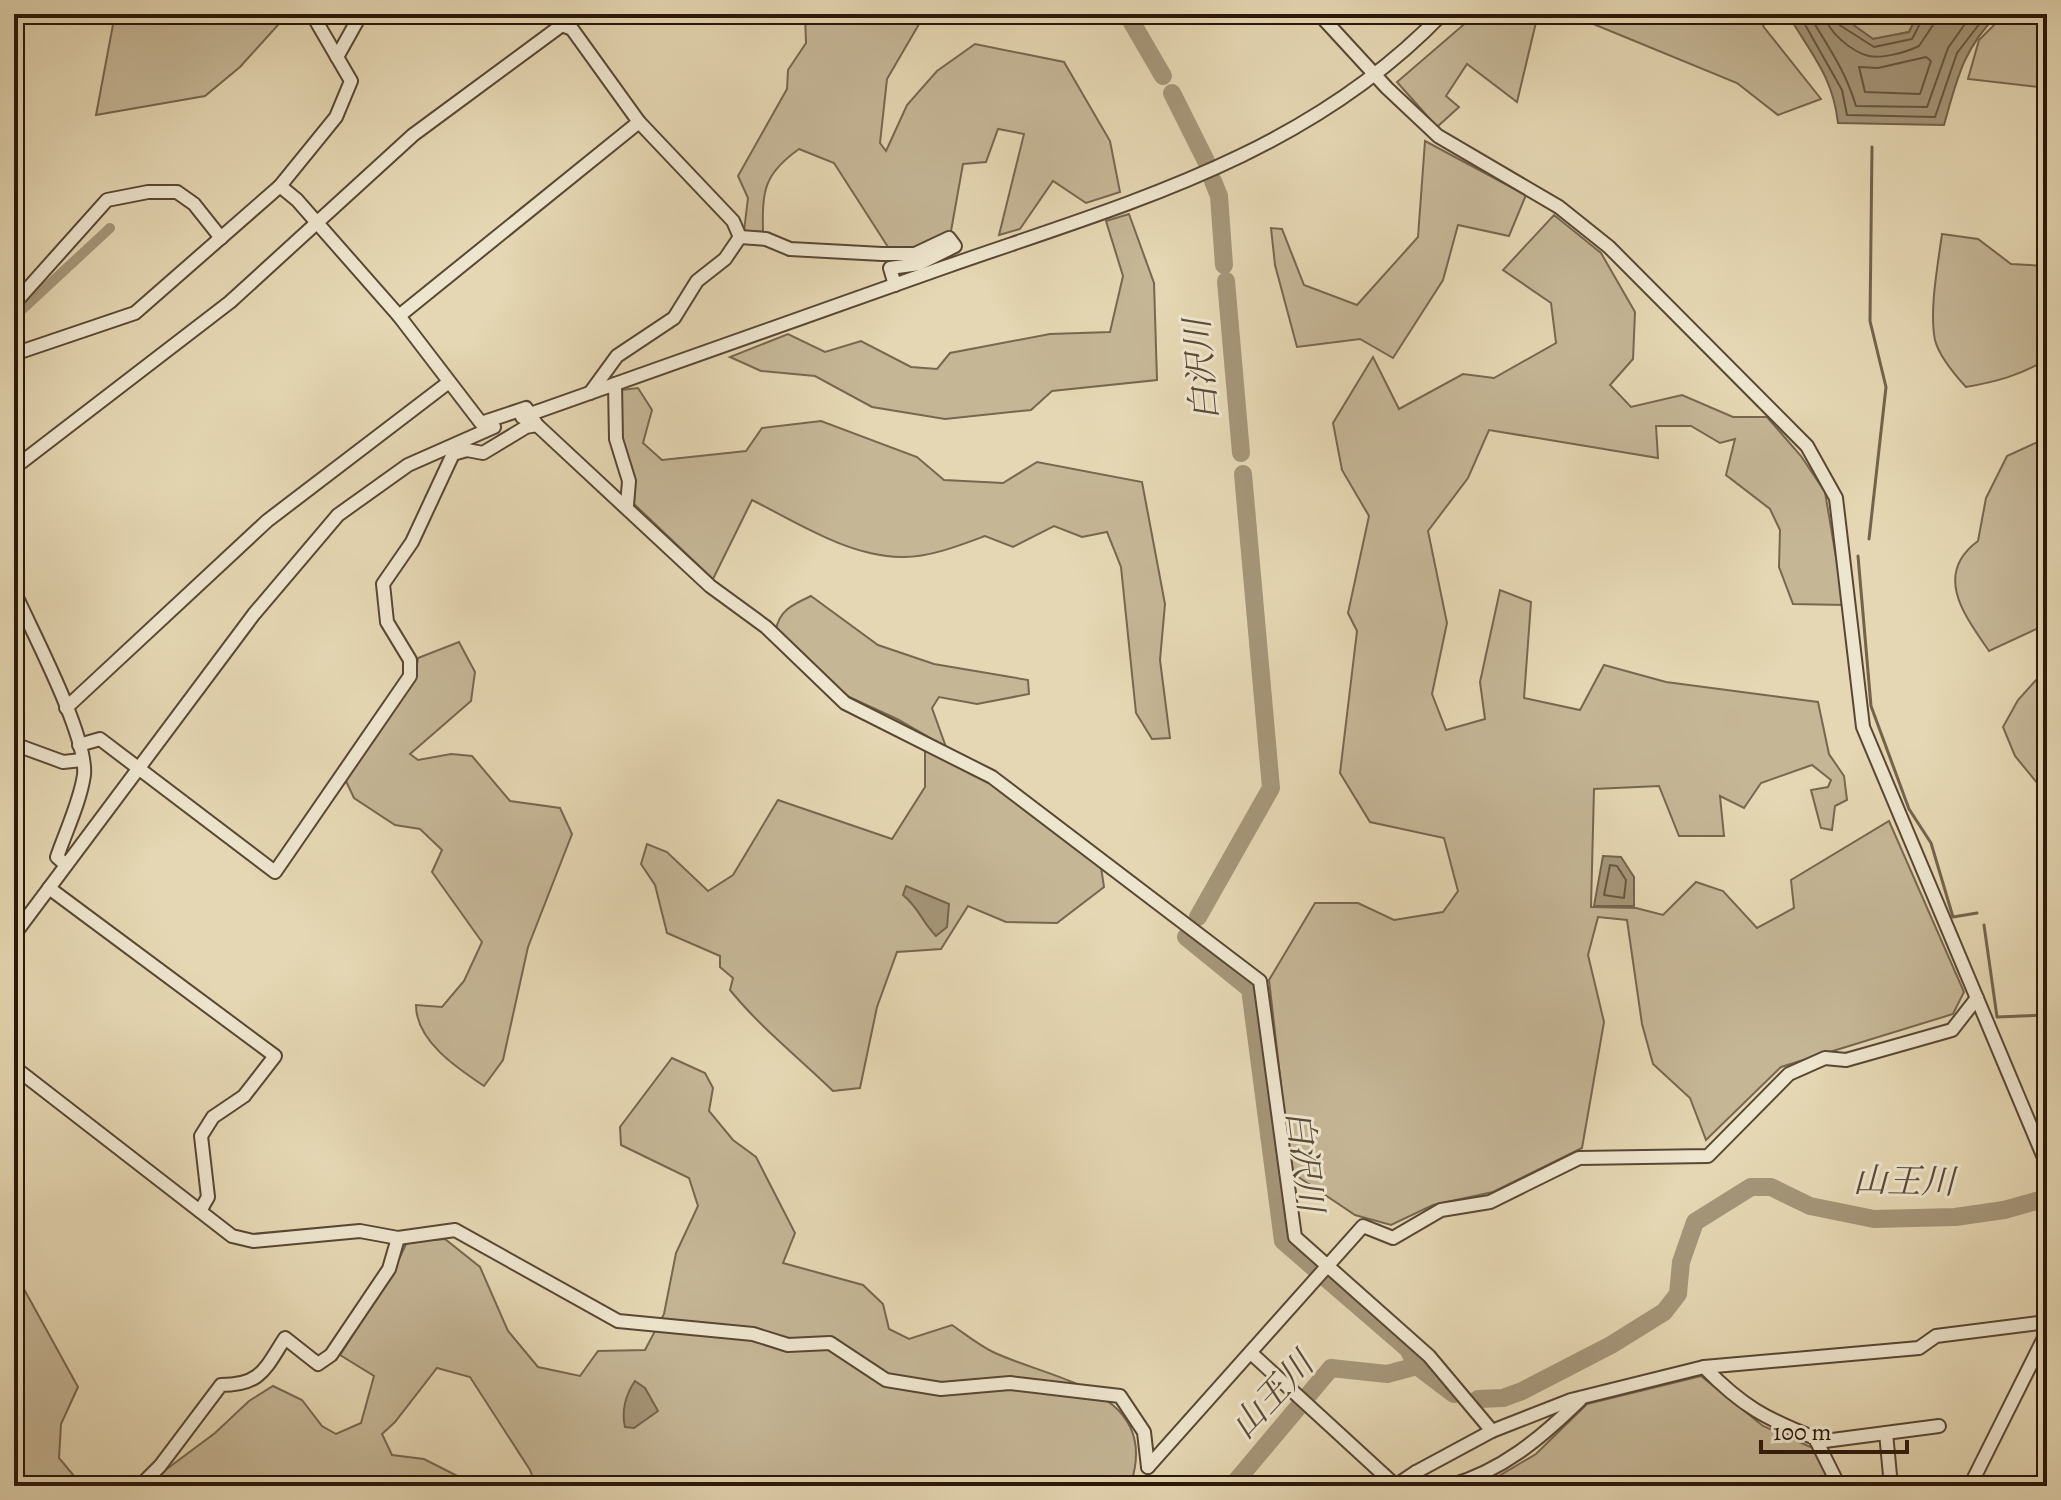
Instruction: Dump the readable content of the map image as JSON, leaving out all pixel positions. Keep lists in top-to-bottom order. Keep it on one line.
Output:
{"water":["白沢川","山王川"],"scale_bar":"100 m"}
